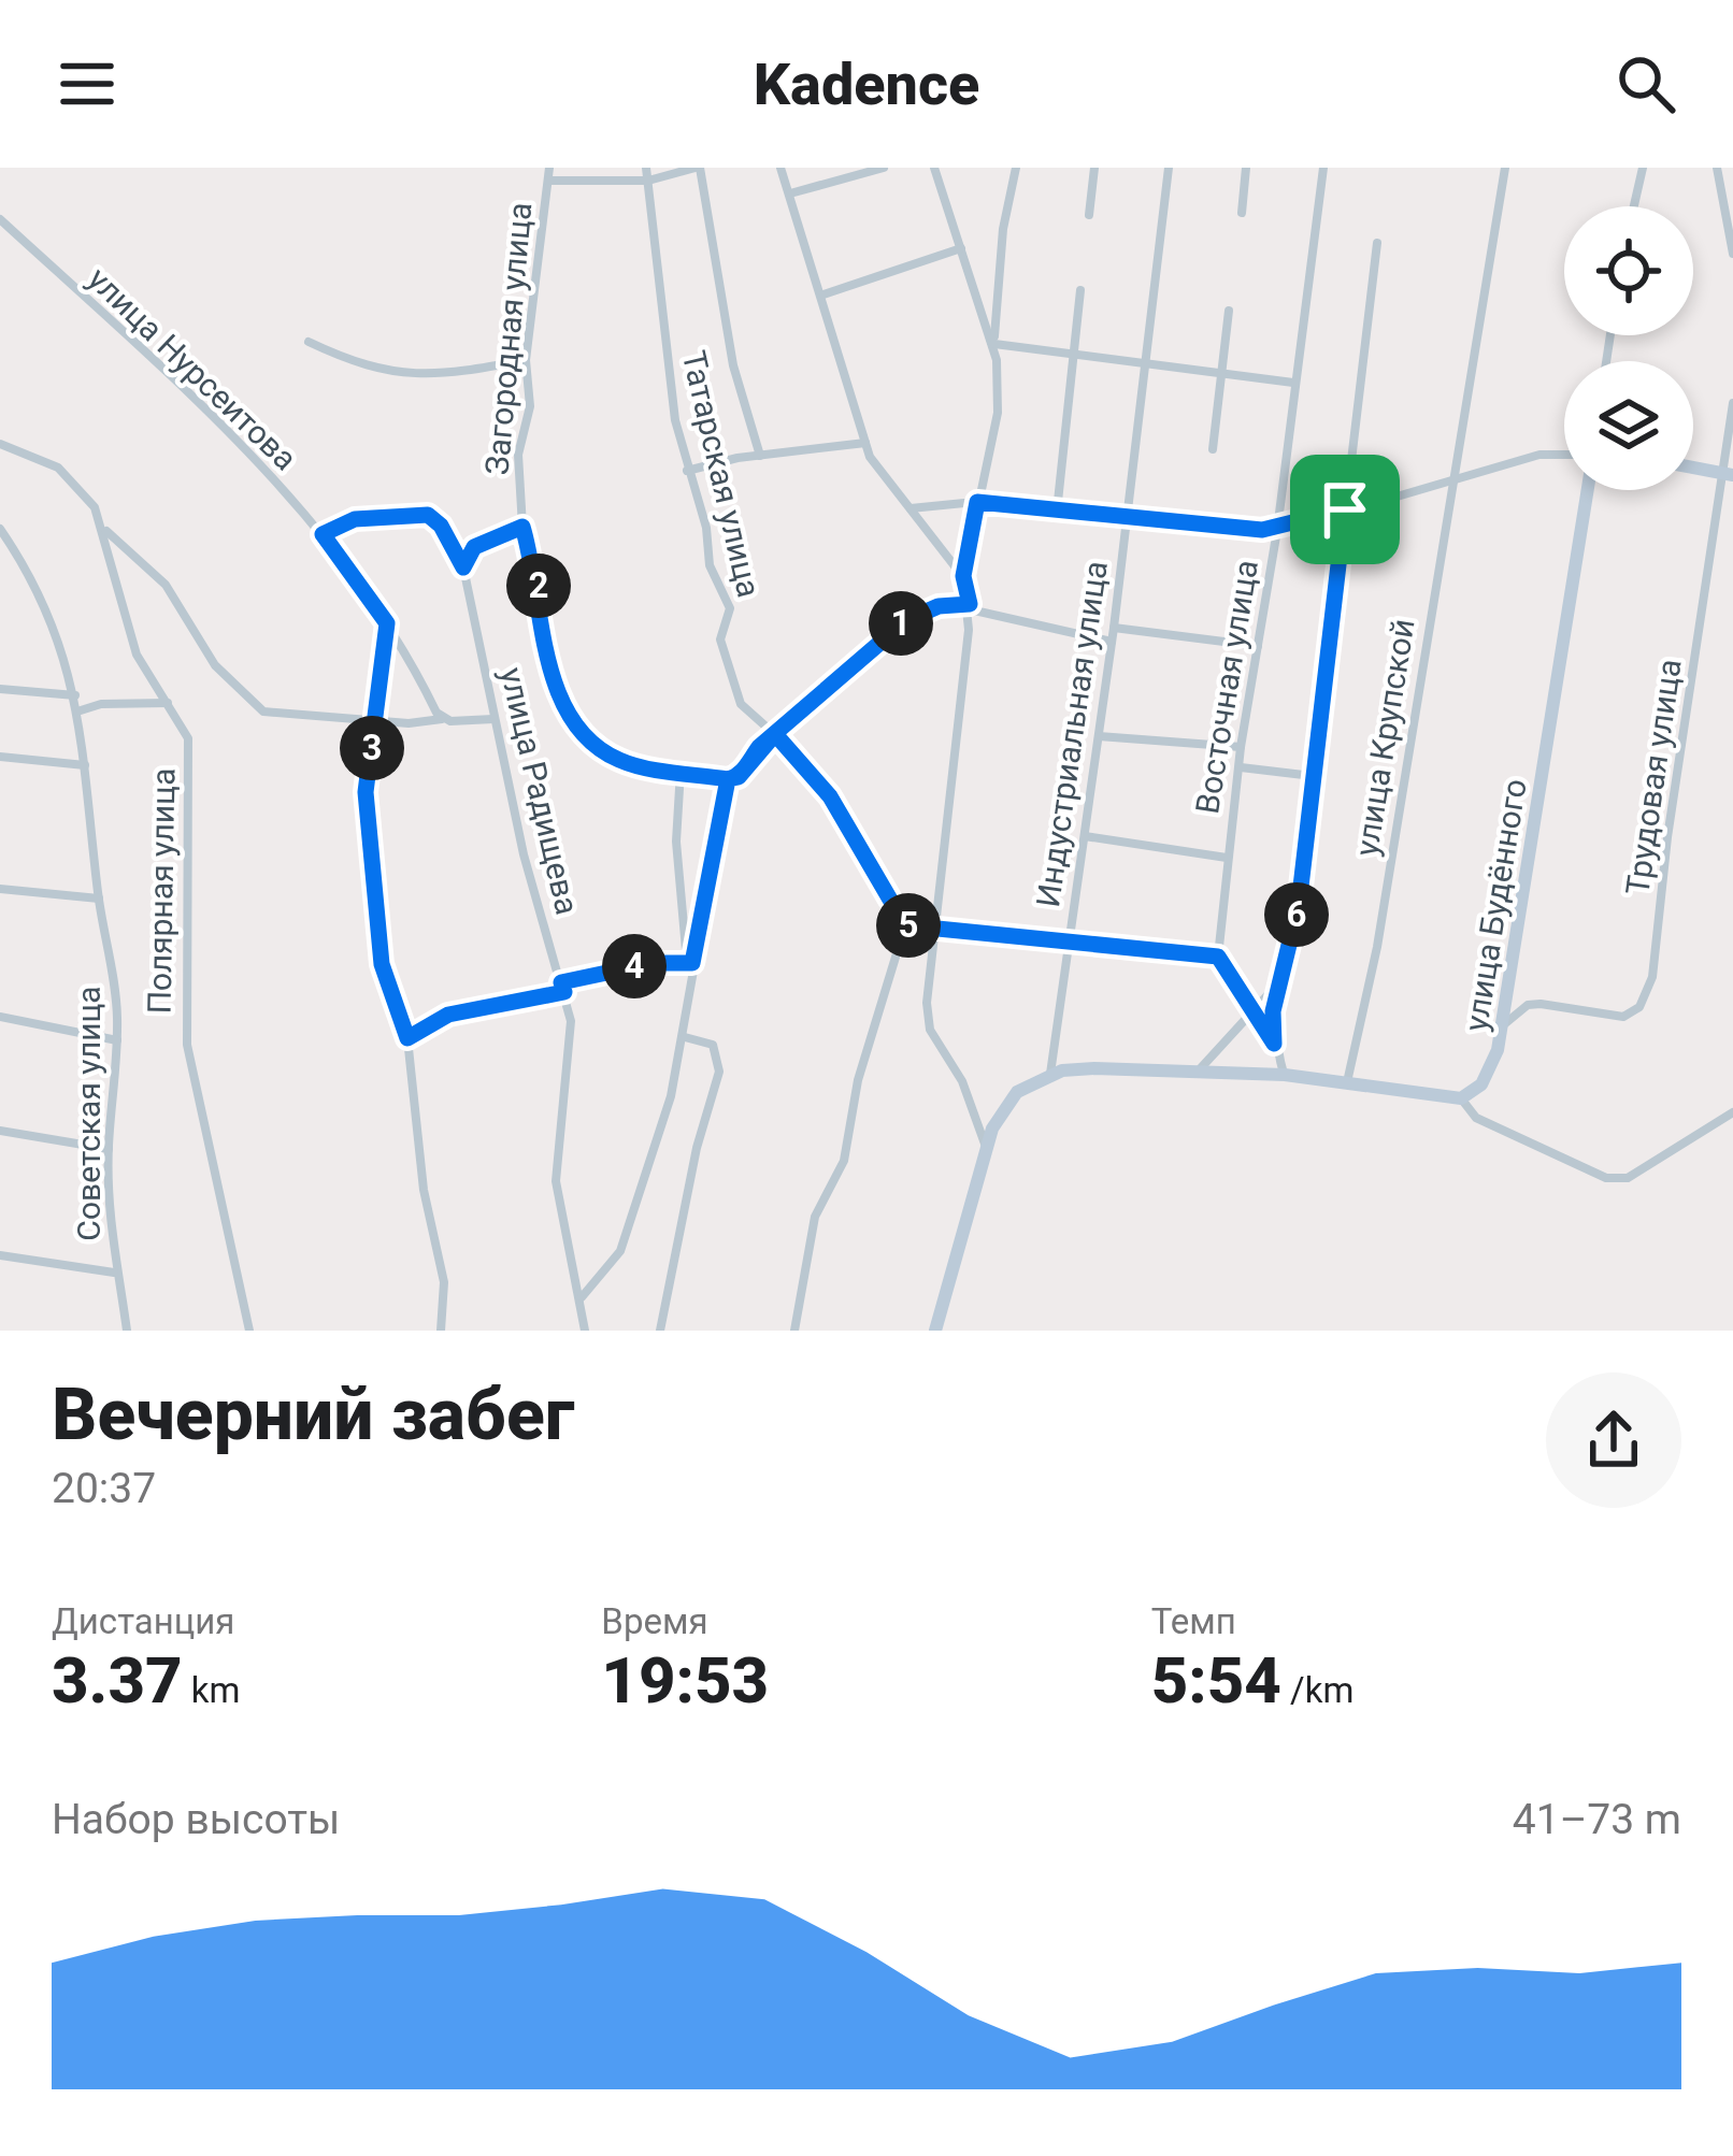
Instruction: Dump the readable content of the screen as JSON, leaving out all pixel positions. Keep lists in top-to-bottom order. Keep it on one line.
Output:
{"streets":{"street":["Загородная улица","улица Нурсеитова","Татарская улица","Восточная улица","Индустриальная улица","улица Крупской","Трудовая улица","улица Радищева","Полярная улица","улица Будённого","Советская улица"]},"crossings":[["Трудовая улица","улица Будённого"]],"page":{"header":"Kadence","pins":["2","1","3","6","5","4"],"heading":["Вечерний забег","20:37"],"stats":[["Дистанция","3.37 km"],["Время","19:53"],["Темп","5:54 /km"]],"chart":["Набор высоты","41–73 m"]}}
